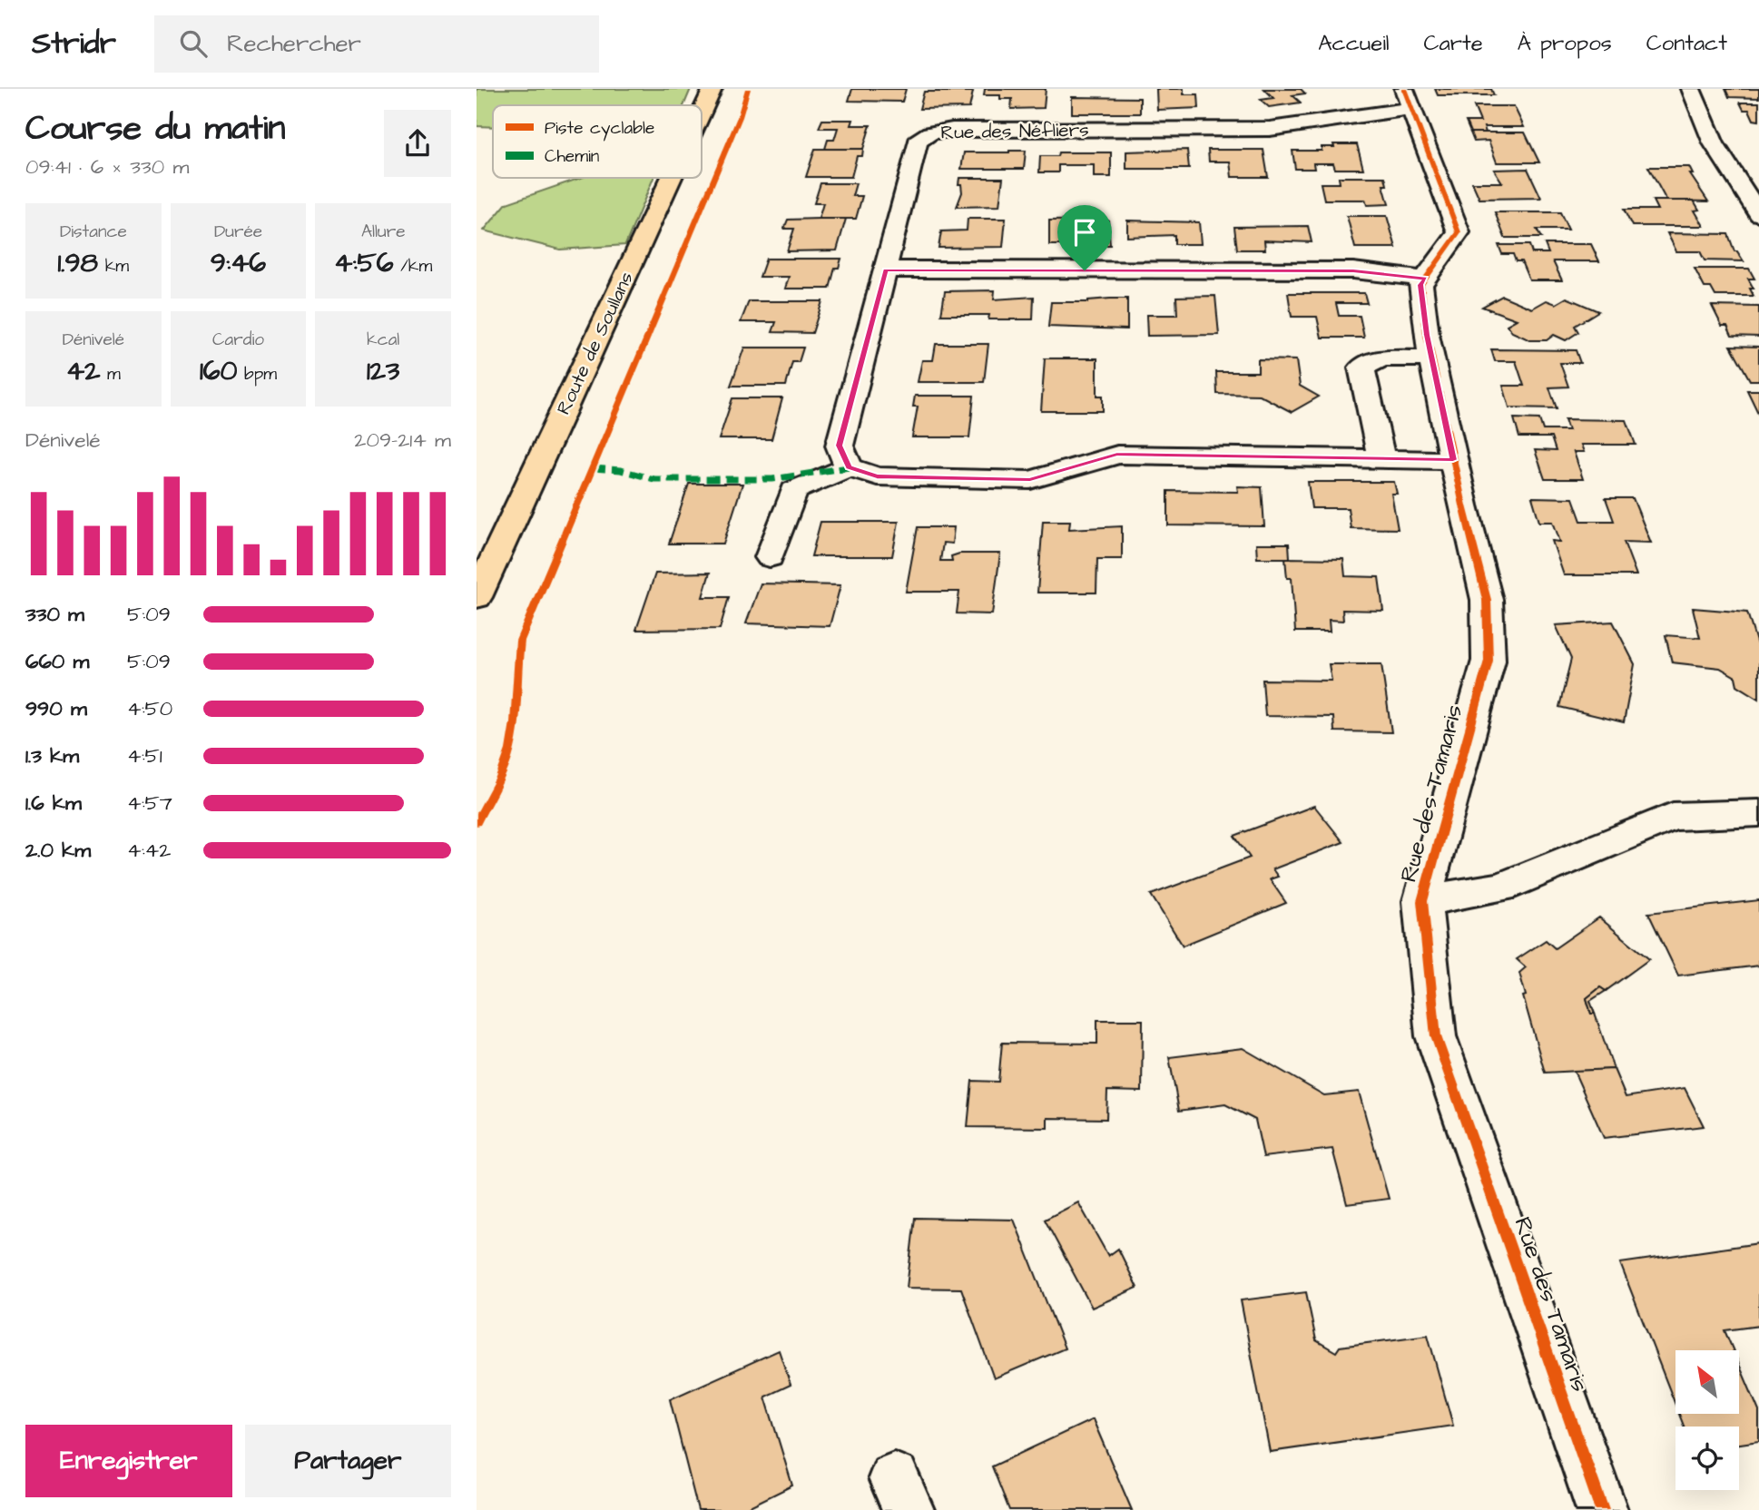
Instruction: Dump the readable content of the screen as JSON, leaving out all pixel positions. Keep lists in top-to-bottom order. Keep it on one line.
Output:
{"streets":{"main road":["Route de Soullans"],"street":["Rue des Néfliers","Rue des Tamaris"]},"legend":["Piste cyclable","Chemin"],"north":"top left","page":{"header":"Stridr","search":"Rechercher","nav":["Accueil","Carte","À propos","Contact"],"heading":["Course du matin","09:41 · 6 × 330 m"],"stats":[["Distance","1.98 km"],["Durée","9:46"],["Allure","4:56 /km"],["Dénivelé","42 m"],["Cardio","160 bpm"],["kcal","123"]],"chart":["Dénivelé","209–214 m"],"list":[{"name":"330 m","note":"5:09"},{"name":"660 m","note":"5:09"},{"name":"990 m","note":"4:50"},{"name":"1.3 km","note":"4:51"},{"name":"1.6 km","note":"4:57"},{"name":"2.0 km","note":"4:42"}],"buttons":["Enregistrer","Partager"]}}
